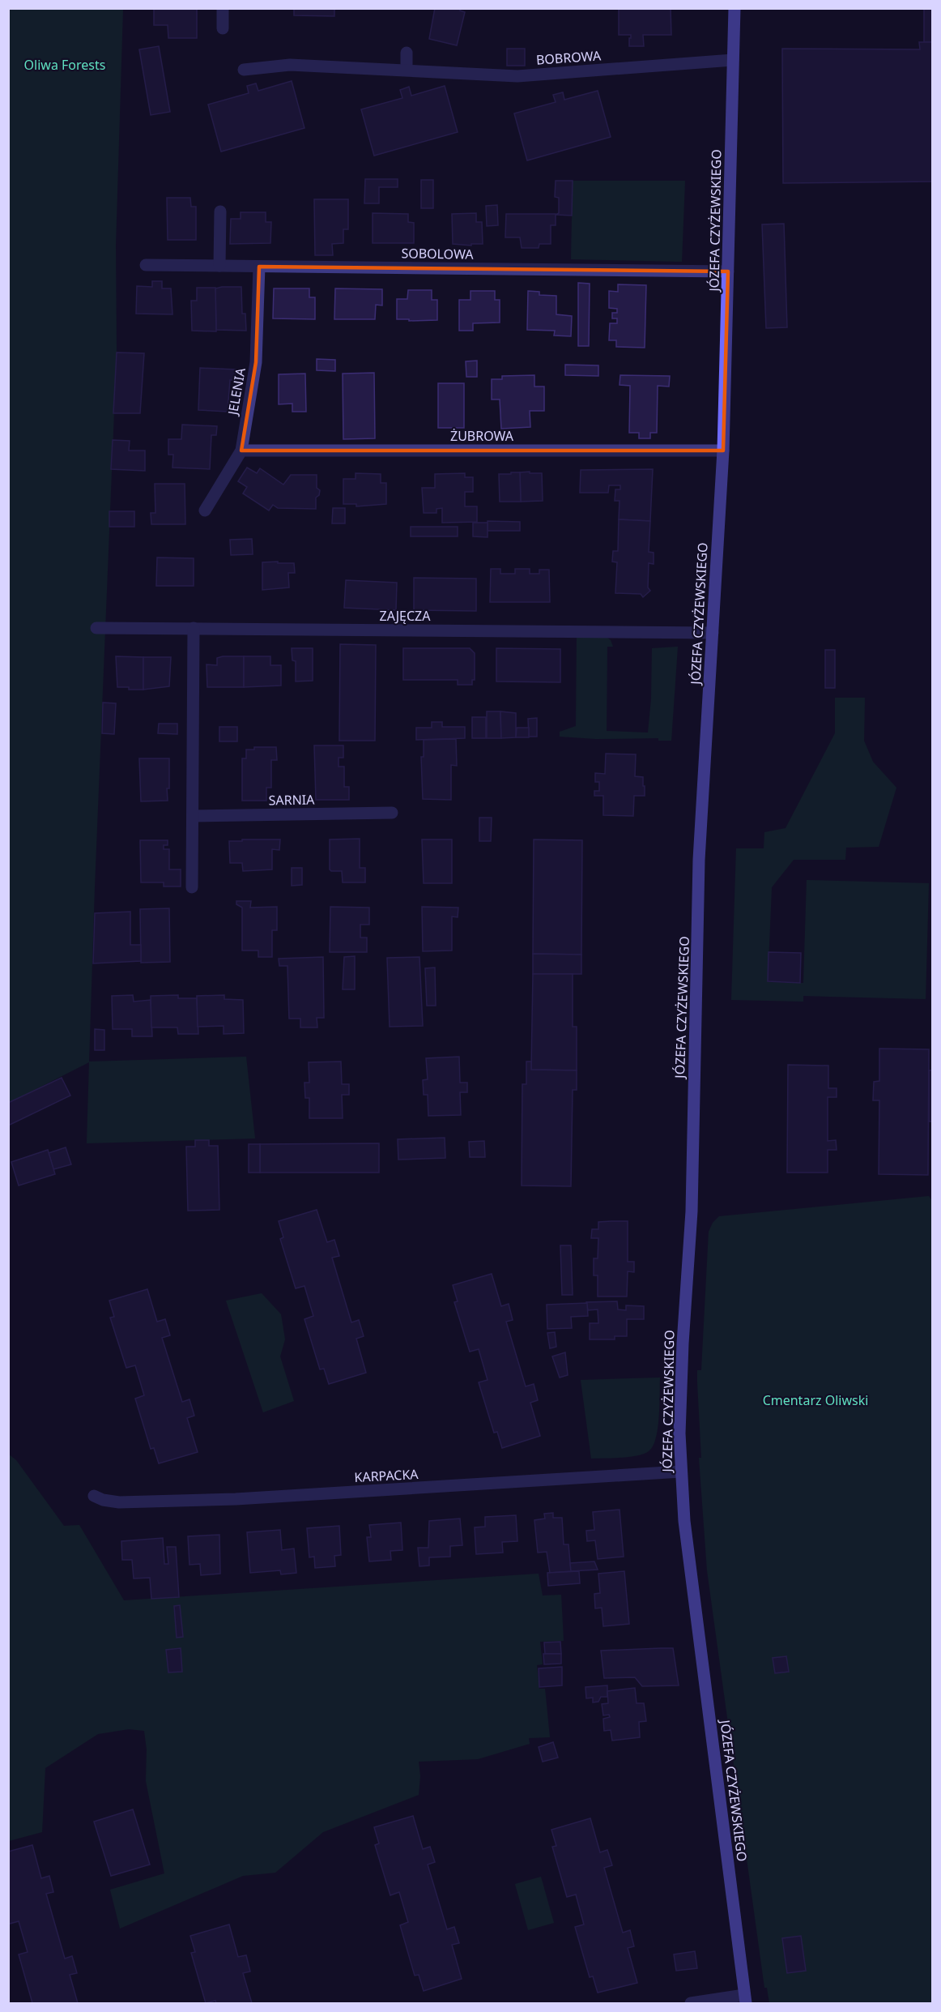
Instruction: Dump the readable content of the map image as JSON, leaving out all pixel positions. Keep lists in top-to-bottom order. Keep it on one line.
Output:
{"streets":{"street":["BOBROWA","JÓZEFA CZYŻEWSKIEGO","SOBOLOWA","JELENIA","ŻUBROWA","ZAJĘCZA","SARNIA","KARPACKA"]},"crossings":[["BOBROWA","JÓZEFA CZYŻEWSKIEGO"],["JÓZEFA CZYŻEWSKIEGO","SOBOLOWA"],["JÓZEFA CZYŻEWSKIEGO","ŻUBROWA"],["JÓZEFA CZYŻEWSKIEGO","ZAJĘCZA"],["JÓZEFA CZYŻEWSKIEGO","KARPACKA"],["SOBOLOWA","JELENIA"],["JELENIA","ŻUBROWA"]],"parks":["Oliwa Forests","Cmentarz Oliwski"]}
